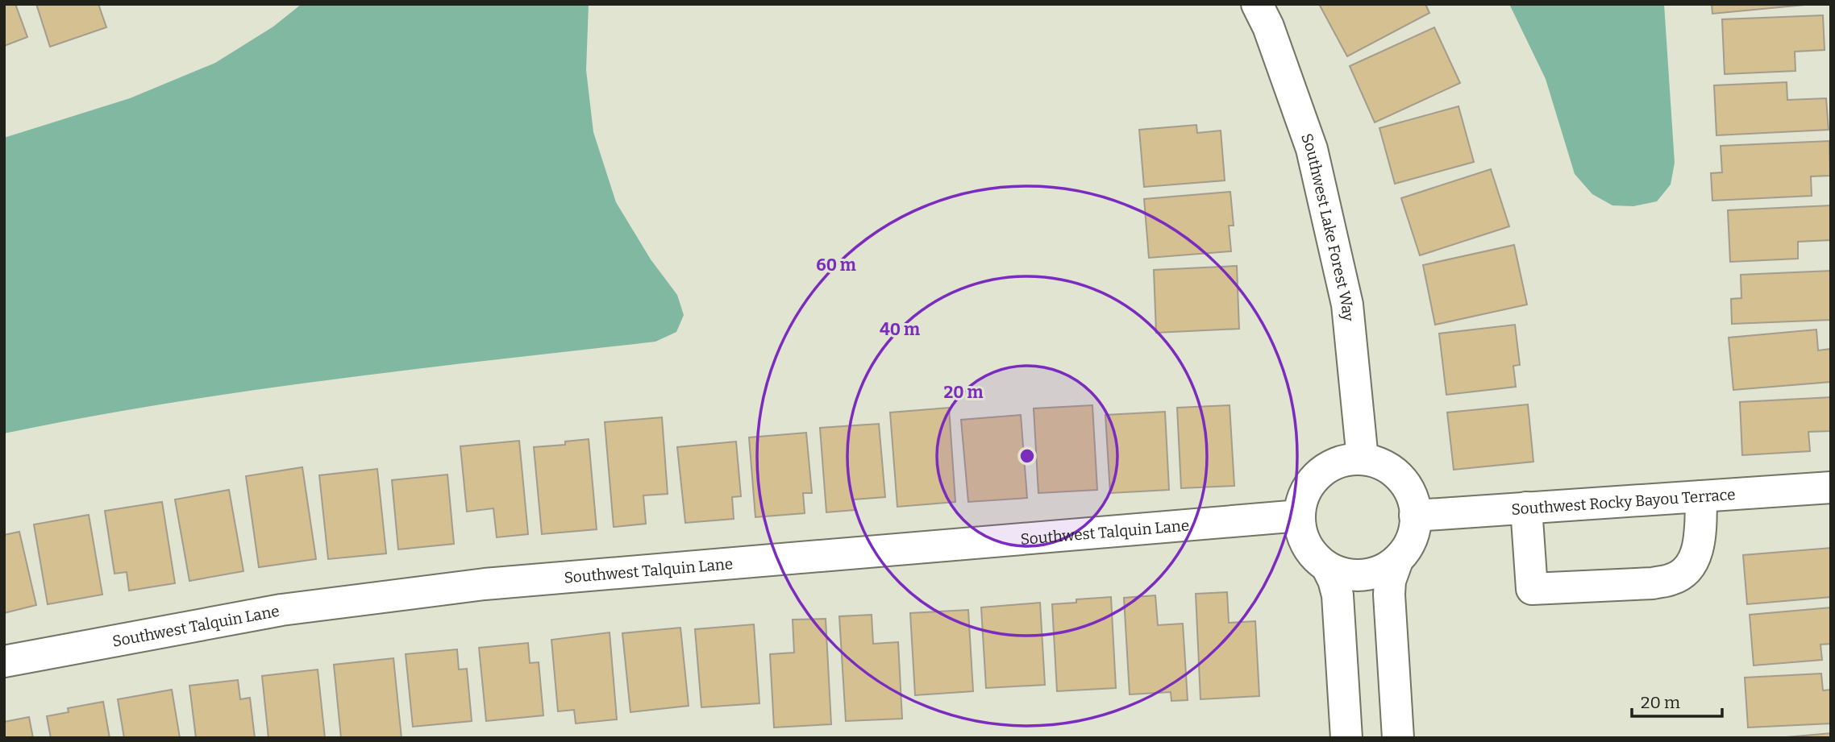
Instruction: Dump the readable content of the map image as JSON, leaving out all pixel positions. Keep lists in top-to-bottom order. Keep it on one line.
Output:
{"streets":{"street":["Southwest Lake Forest Way","Southwest Rocky Bayou Terrace","Southwest Talquin Lane"]},"crossings":[["Southwest Lake Forest Way","Southwest Rocky Bayou Terrace"],["Southwest Lake Forest Way","Southwest Talquin Lane"],["Southwest Rocky Bayou Terrace","Southwest Talquin Lane"]],"scale_bar":"20 m","rings":["60 m","40 m","20 m"]}
